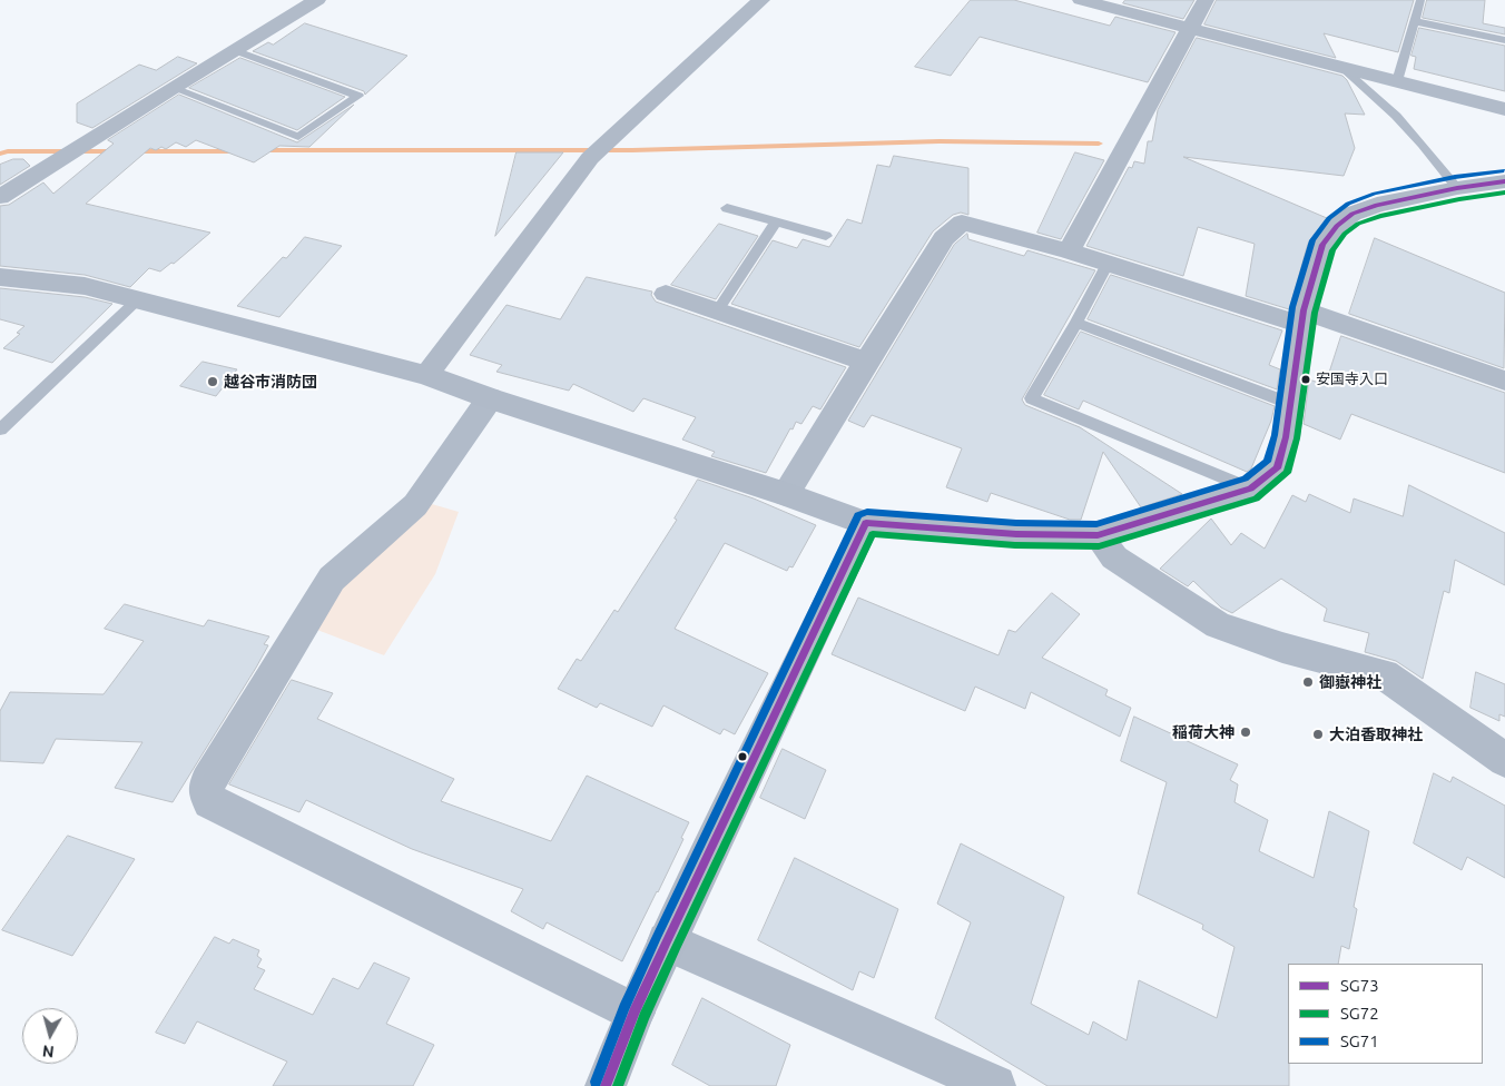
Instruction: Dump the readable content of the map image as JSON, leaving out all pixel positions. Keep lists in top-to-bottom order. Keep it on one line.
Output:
{"places":["安国寺入口","越谷市消防団","御嶽神社","稲荷大神","大泊香取神社"],"lines":["transit line SG71","transit line SG73","transit line SG72"],"legend":["SG73","SG72","SG71"],"north":"bottom"}
